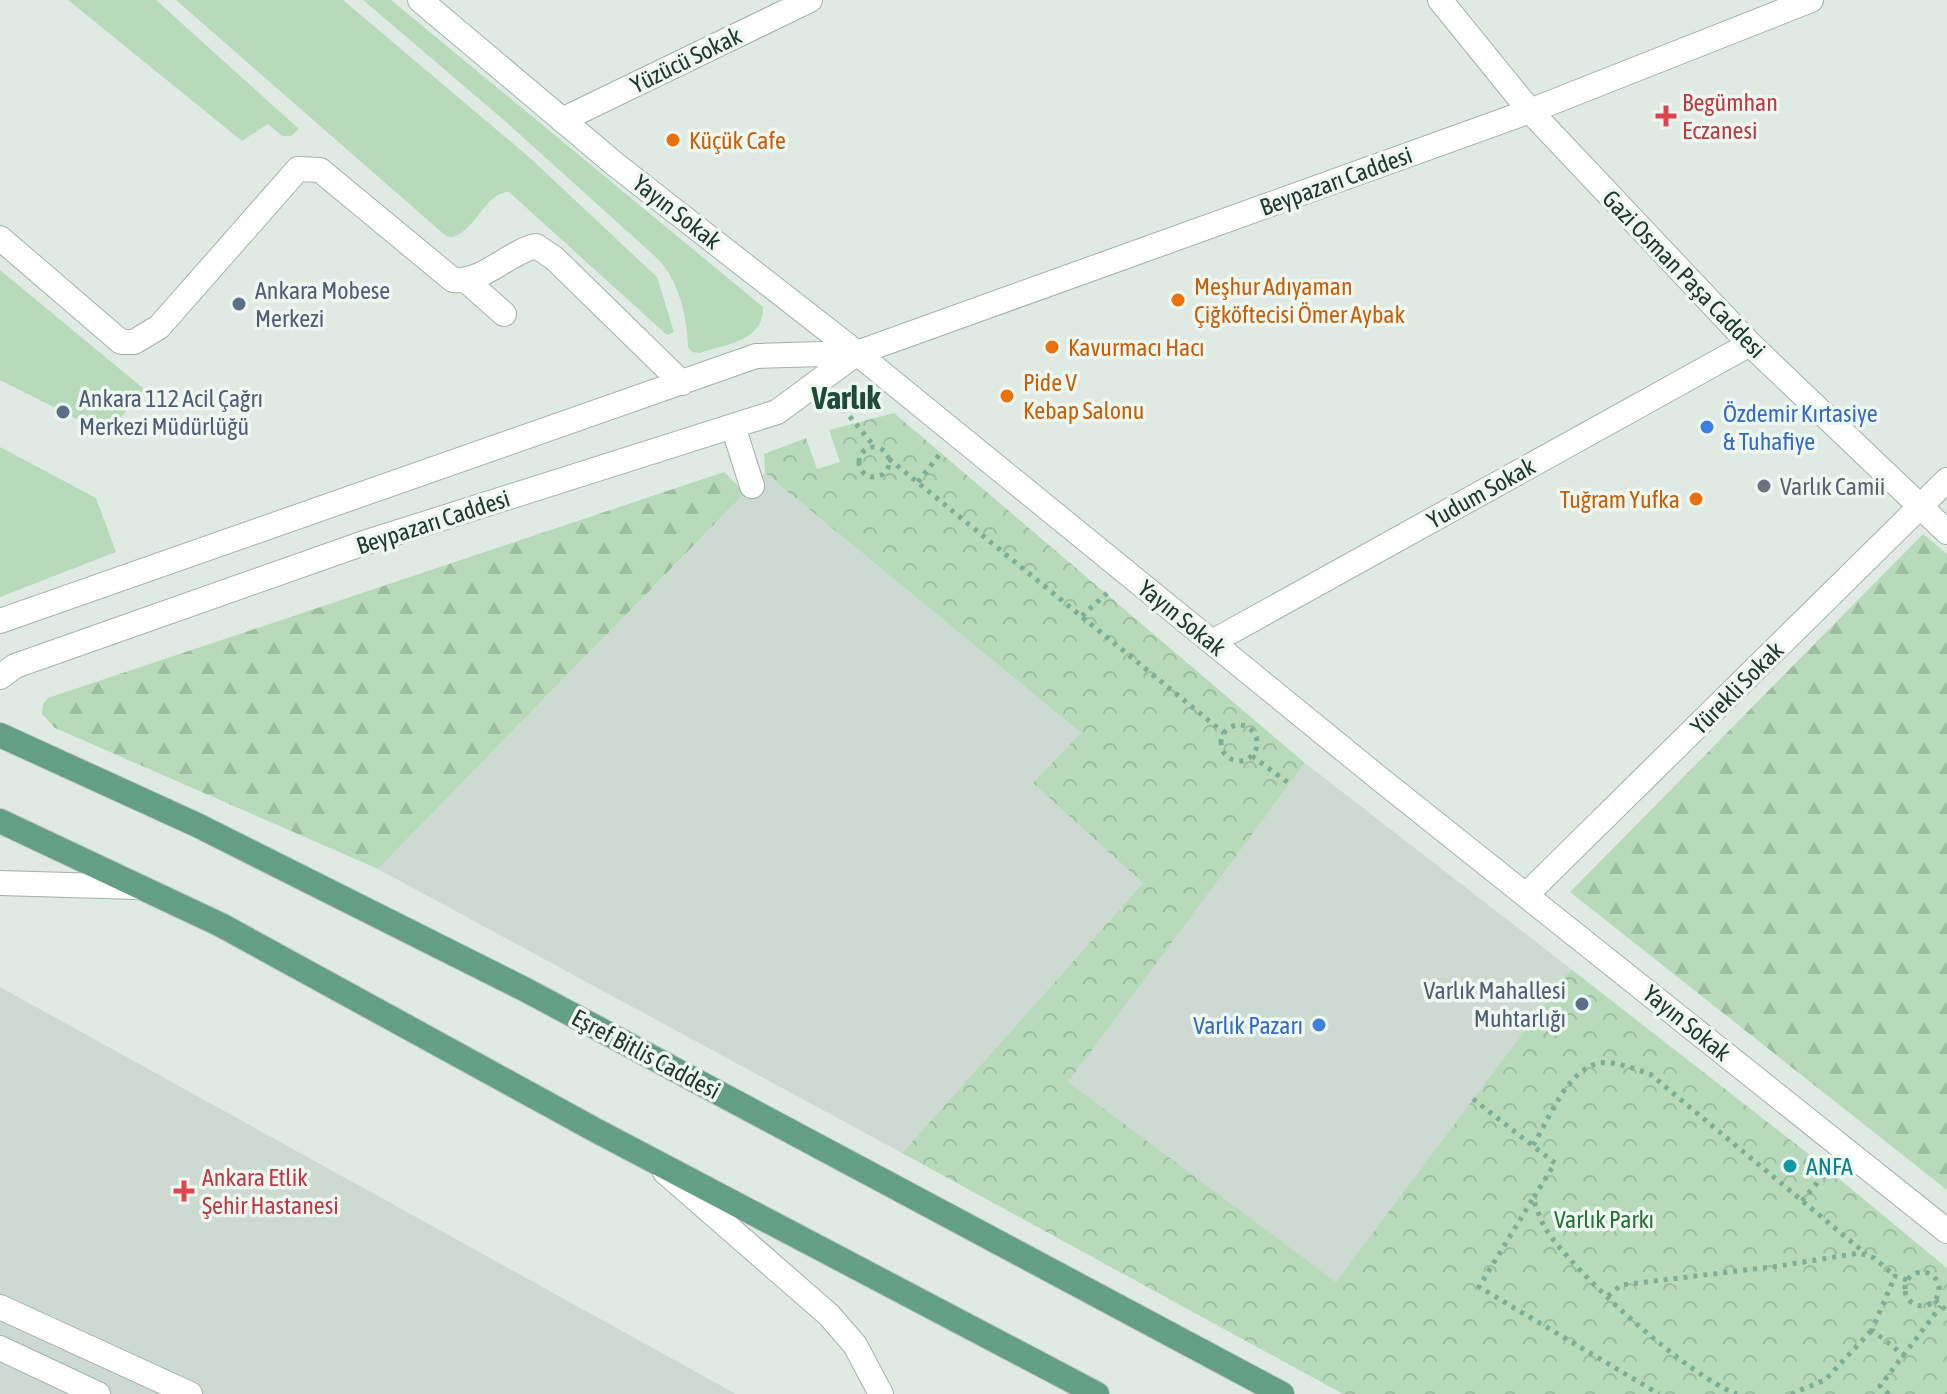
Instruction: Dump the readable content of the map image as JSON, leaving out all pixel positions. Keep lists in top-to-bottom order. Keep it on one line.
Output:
{"streets":{"main road":["Eşref Bitlis Caddesi"],"street":["Yüzücü Sokak","Beypazarı Caddesi","Yayın Sokak","Gazi Osman Paşa Caddesi","Yudum Sokak","Yürekli Sokak"]},"crossings":[["Yüzücü Sokak","Yayın Sokak"],["Beypazarı Caddesi","Yayın Sokak"],["Beypazarı Caddesi","Gazi Osman Paşa Caddesi"],["Yayın Sokak","Yudum Sokak"],["Yayın Sokak","Yürekli Sokak"],["Gazi Osman Paşa Caddesi","Yudum Sokak"],["Gazi Osman Paşa Caddesi","Yürekli Sokak"]],"districts":["Varlık"],"parks":["Varlık Parkı"],"places":{"health":["Begümhan Eczanesi","Ankara Etlik Şehir Hastanesi"],"other":["Küçük Cafe","Meşhur Adıyaman Çiğköftecisi Ömer Aybak","Ankara Mobese Merkezi","Kavurmacı Hacı","Pide V Kebap Salonu","Ankara 112 Acil Çağrı Merkezi Müdürlüğü","Özdemir Kırtasiye & Tuhafiye","Varlık Camii","Tuğram Yufka","Varlık Mahallesi Muhtarlığı","Varlık Pazarı","ANFA"]}}
